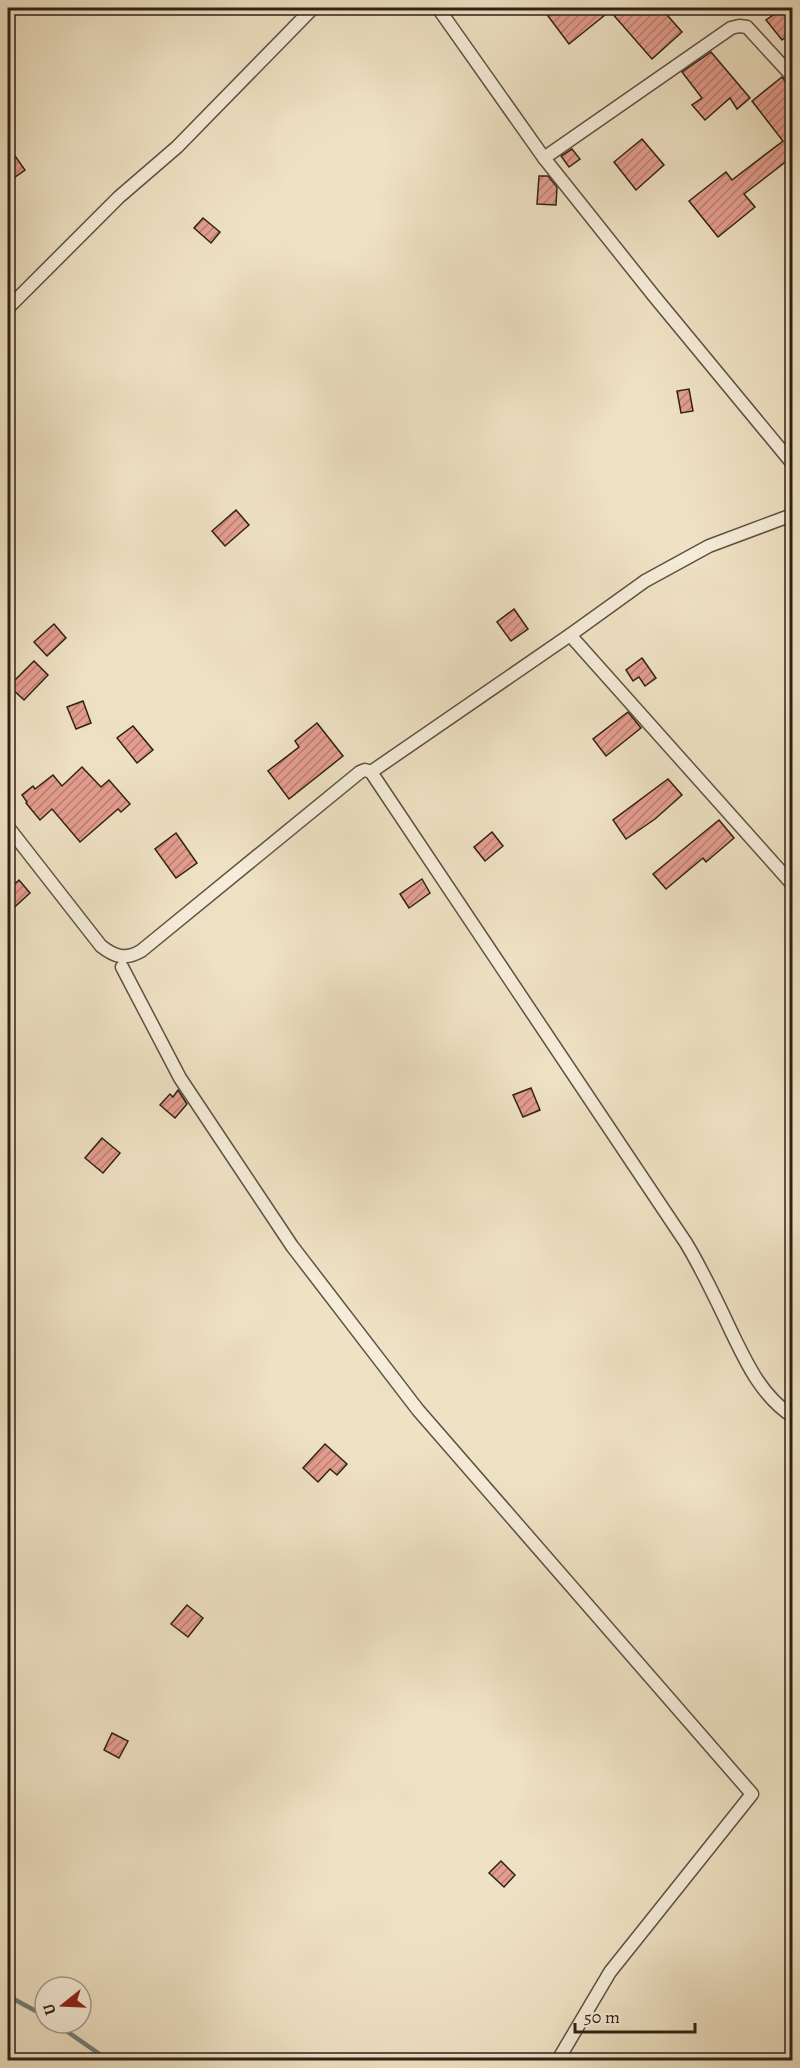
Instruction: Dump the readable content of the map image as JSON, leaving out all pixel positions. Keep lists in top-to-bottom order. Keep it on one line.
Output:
{"scale_bar":"50 m","north":"left"}
